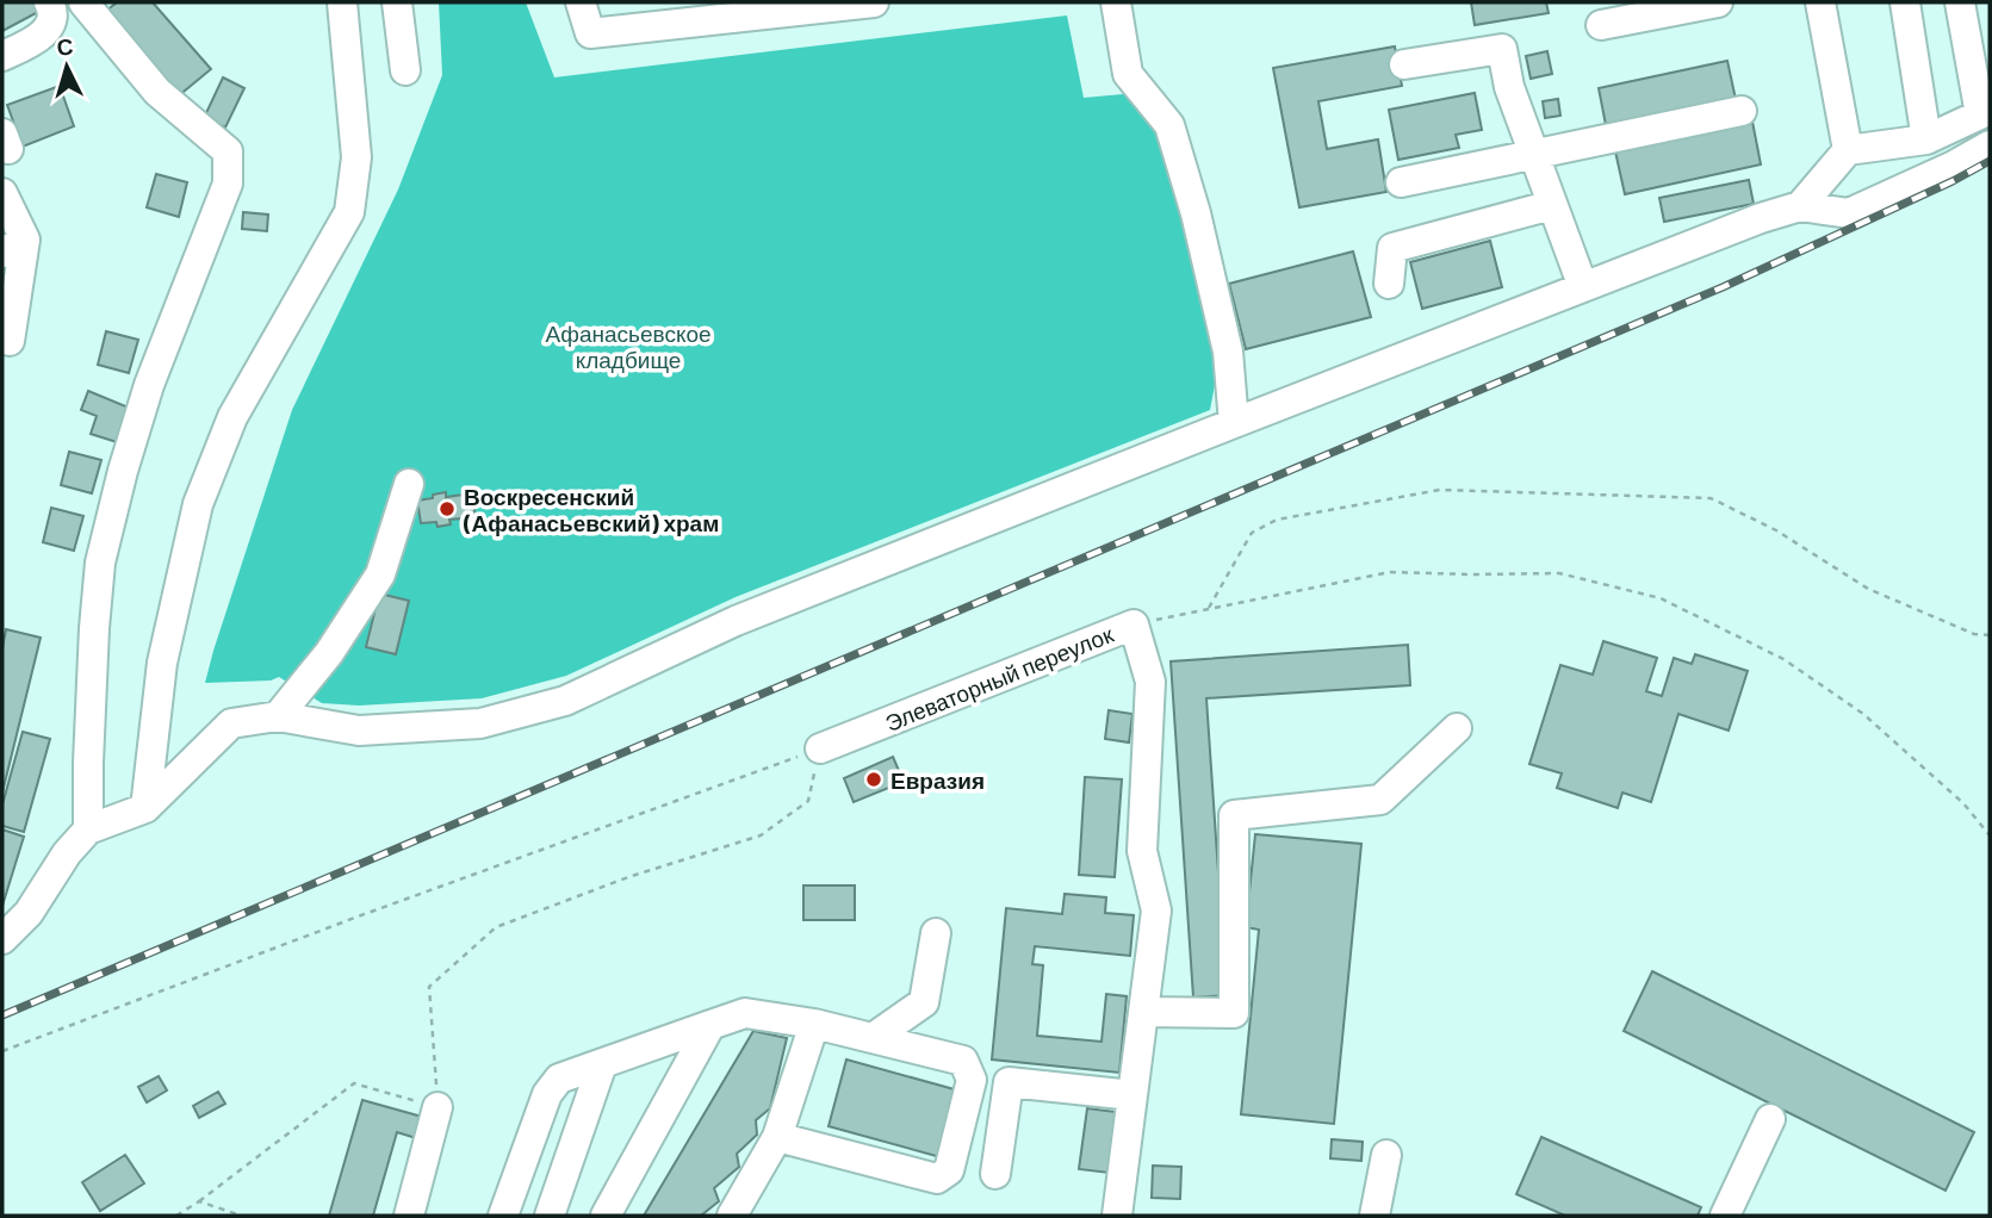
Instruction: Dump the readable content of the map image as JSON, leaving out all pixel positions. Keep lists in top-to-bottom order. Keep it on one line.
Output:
{"streets":{"street":["Элеваторный переулок"]},"parks":["Афанасьевское кладбище"],"places":["Воскресенский (Афанасьевский) храм","Евразия"],"north":"top"}
